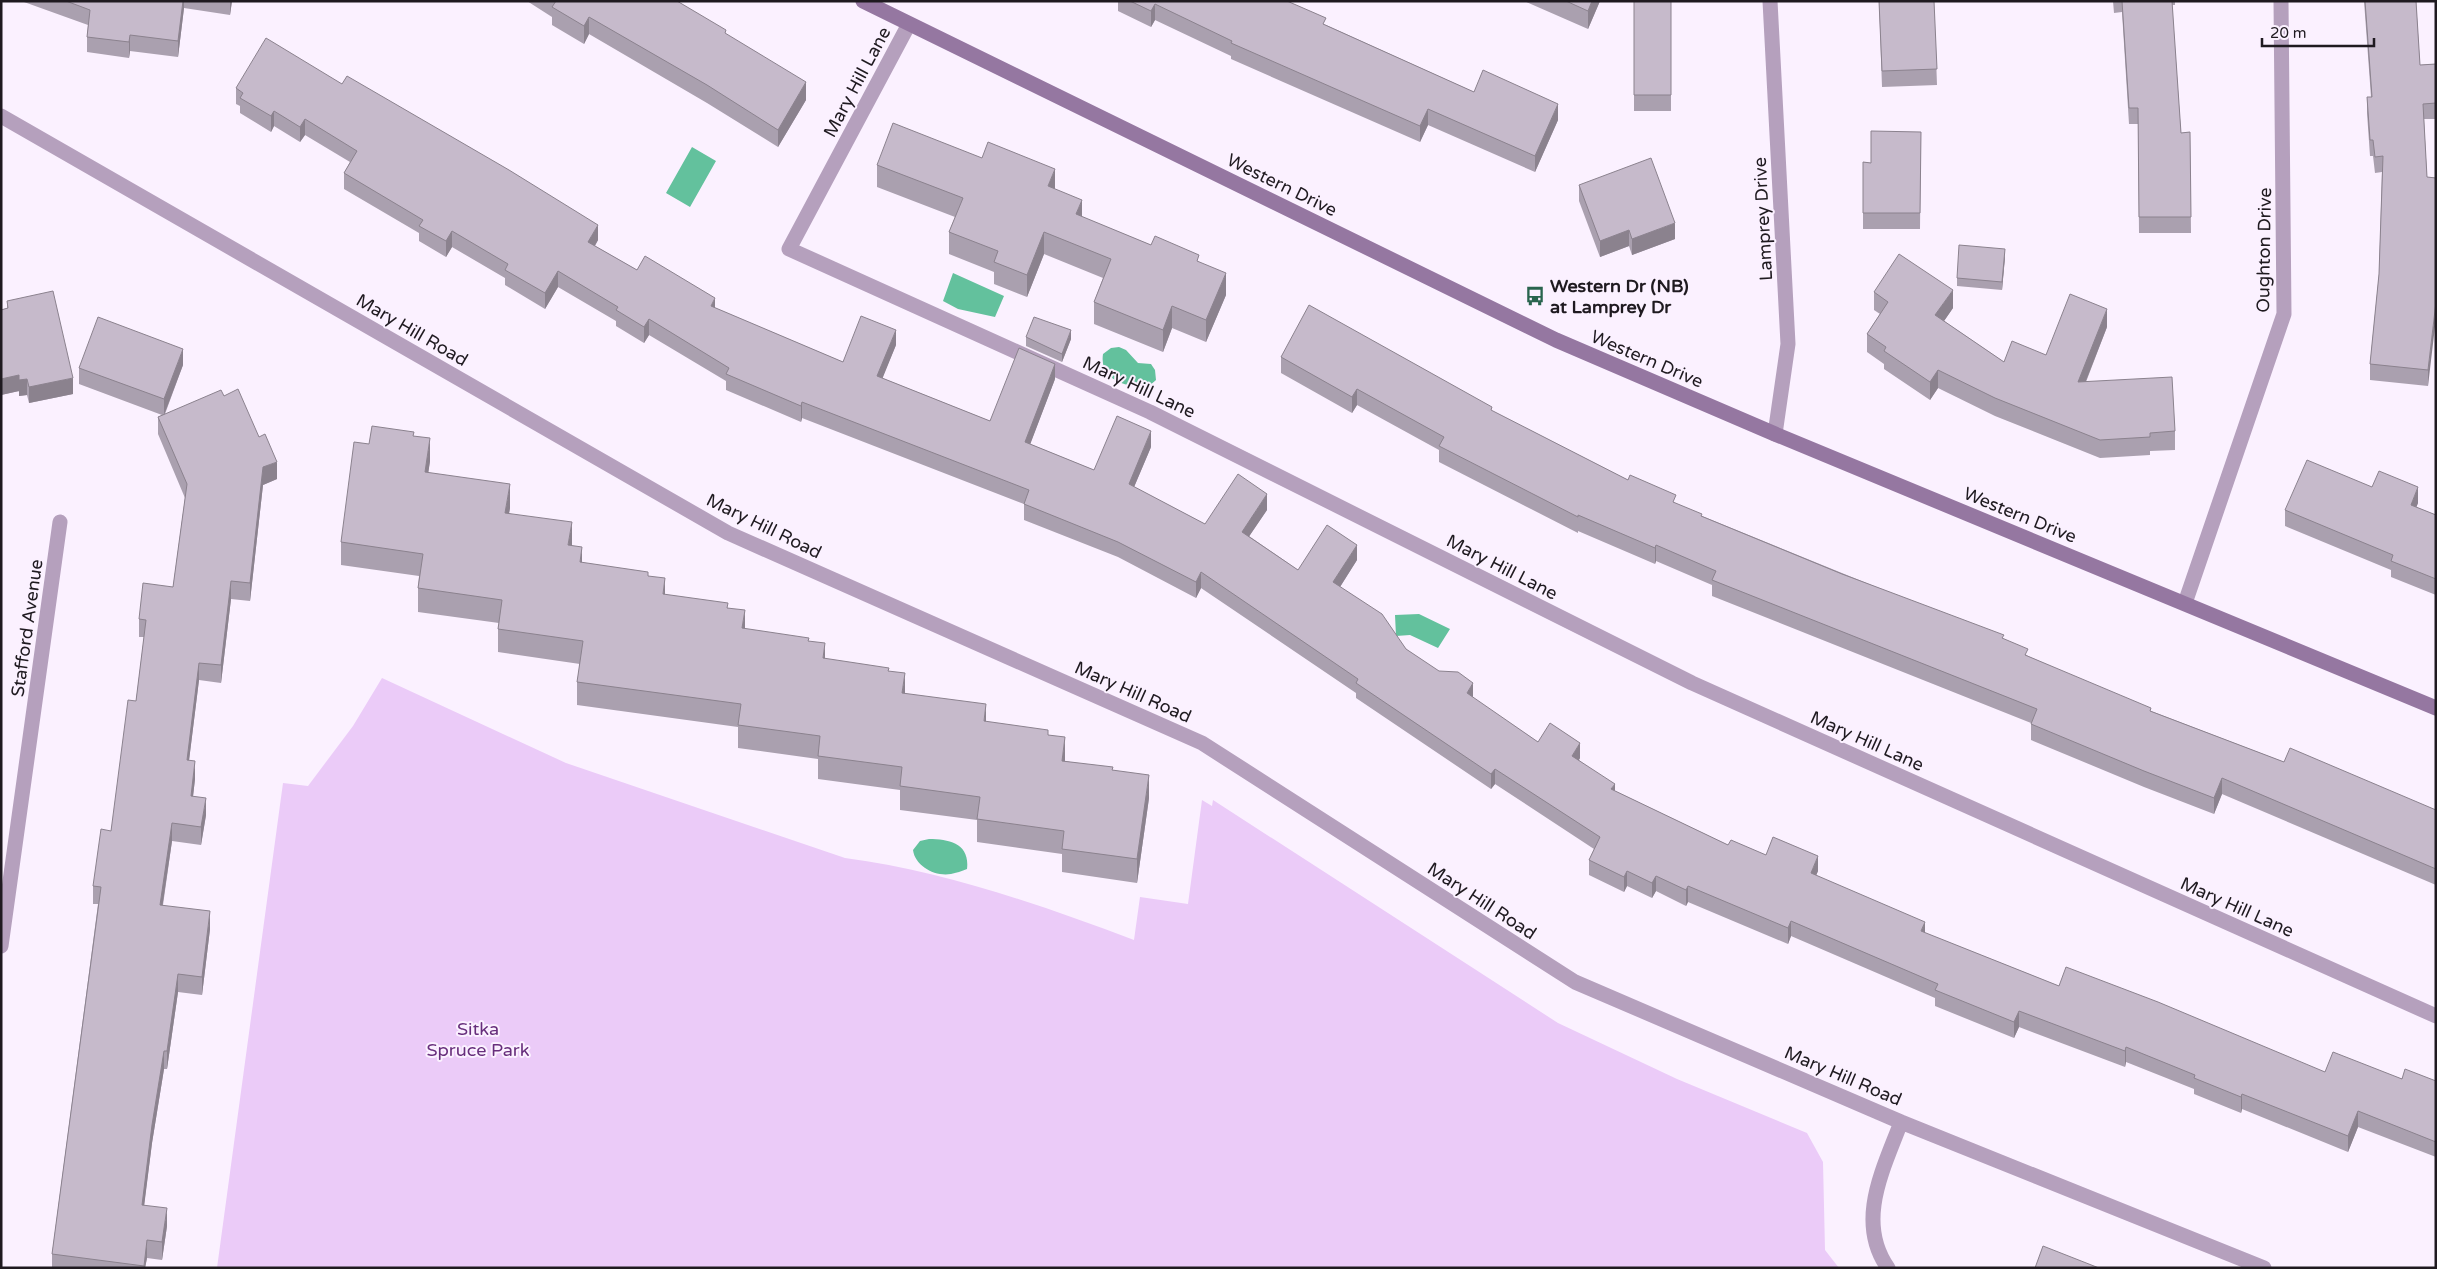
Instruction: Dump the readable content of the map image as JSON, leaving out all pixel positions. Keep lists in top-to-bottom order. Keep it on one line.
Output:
{"streets":{"street":["Mary Hill Lane","Western Drive","Lamprey Drive","Oughton Drive","Mary Hill Road","Stafford Avenue"]},"crossings":[["Mary Hill Lane","Western Drive"],["Western Drive","Lamprey Drive"],["Western Drive","Oughton Drive"]],"parks":["Sitka Spruce Park"],"places":{"bus stop":["Western Dr (NB) at Lamprey Dr"]},"scale_bar":"20 m"}
